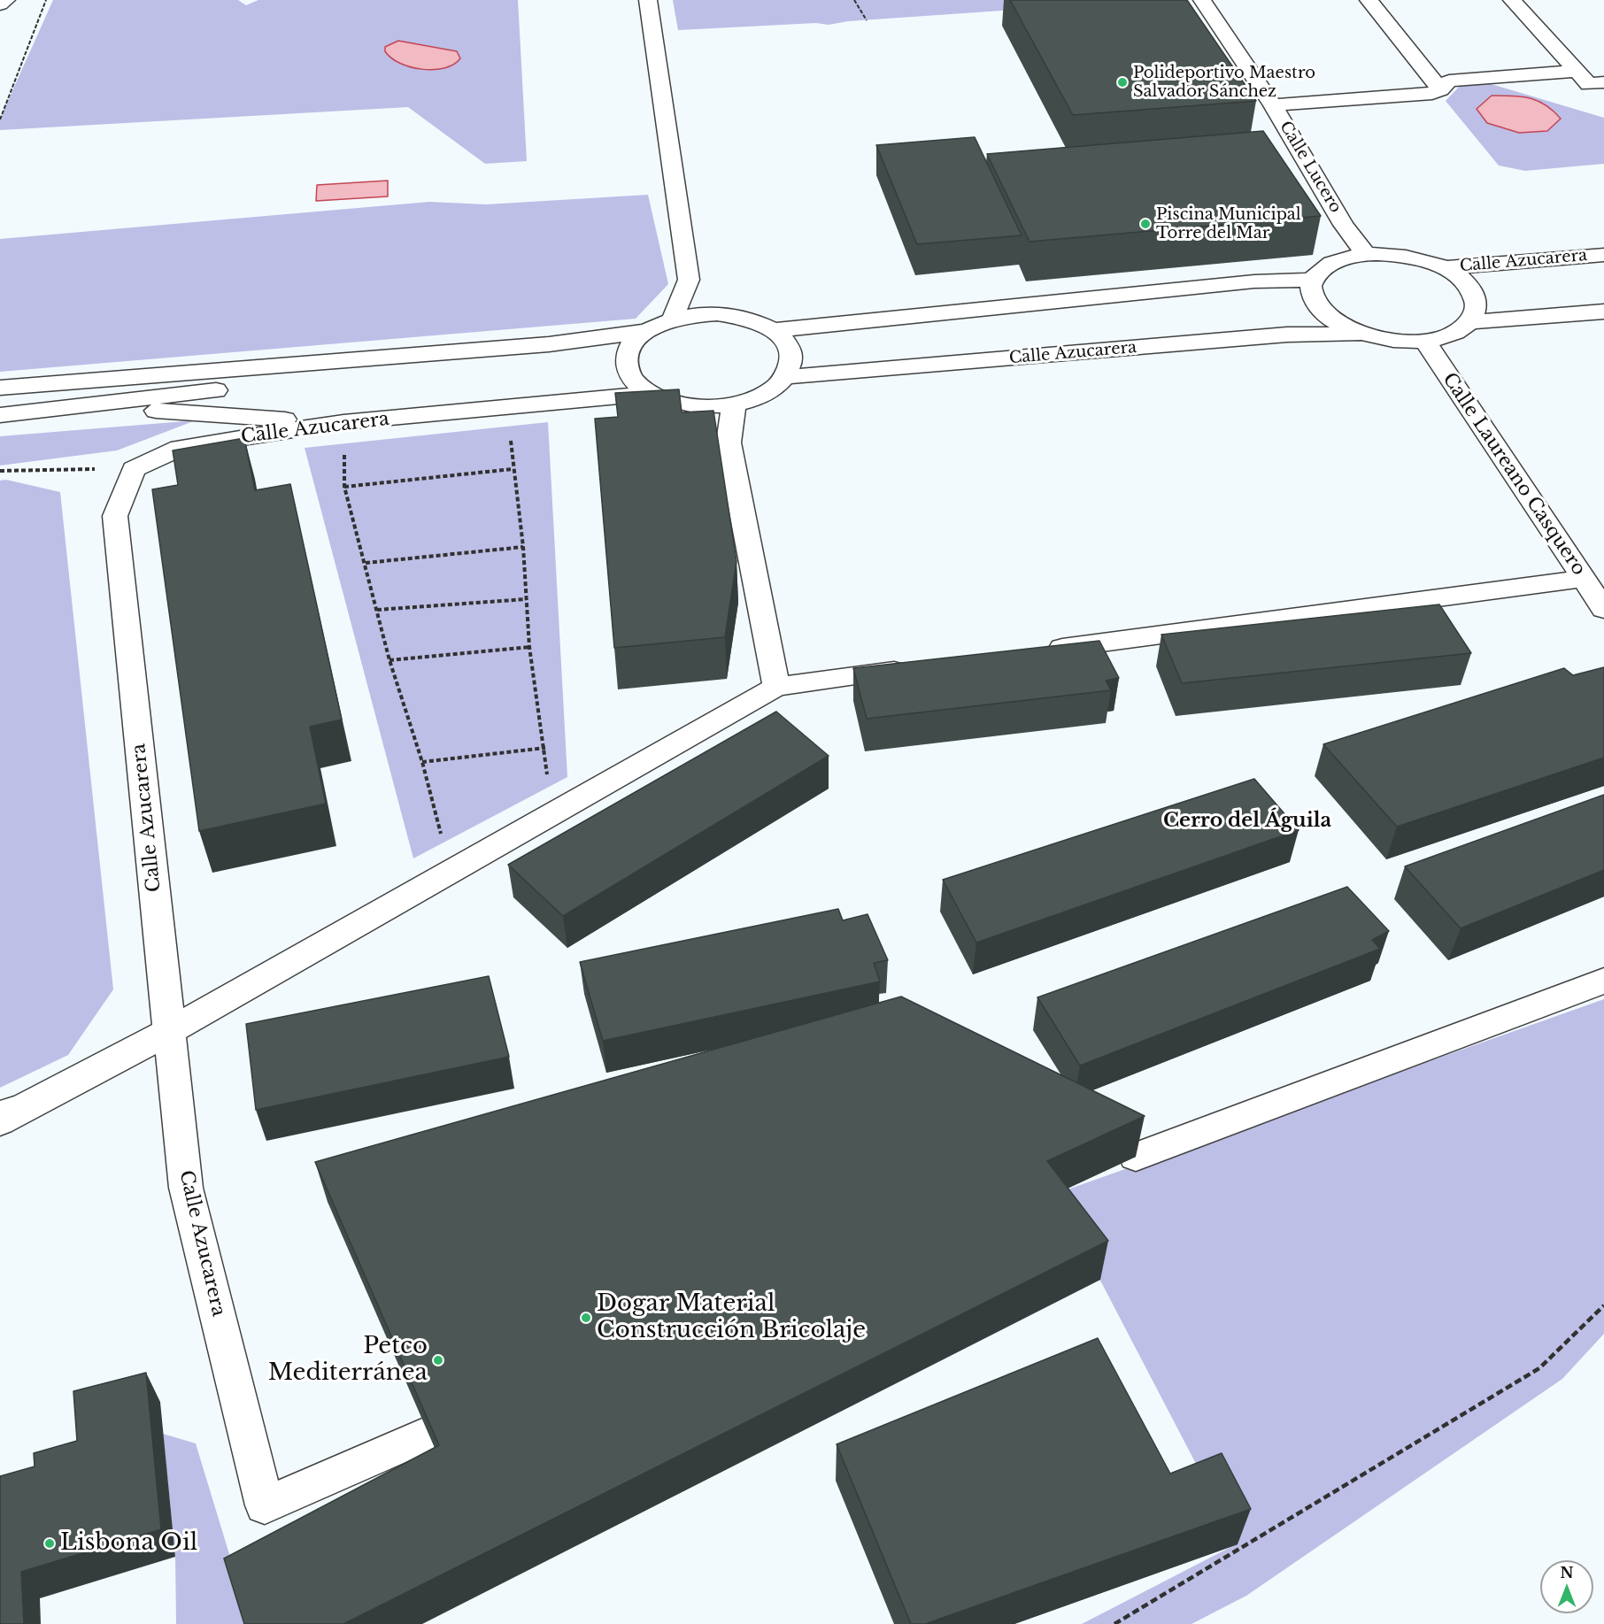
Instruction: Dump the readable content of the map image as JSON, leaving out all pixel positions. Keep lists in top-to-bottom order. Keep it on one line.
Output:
{"streets":{"street":["Calle Lucero","Calle Azucarera","Calle Laureano Casquero"]},"districts":["Cerro del Águila"],"places":["Polideportivo Maestro Salvador Sánchez","Piscina Municipal Torre del Mar","Dogar Material Construcción Bricolaje","Petco Mediterránea","Lisbona Oil"],"north":"top"}
